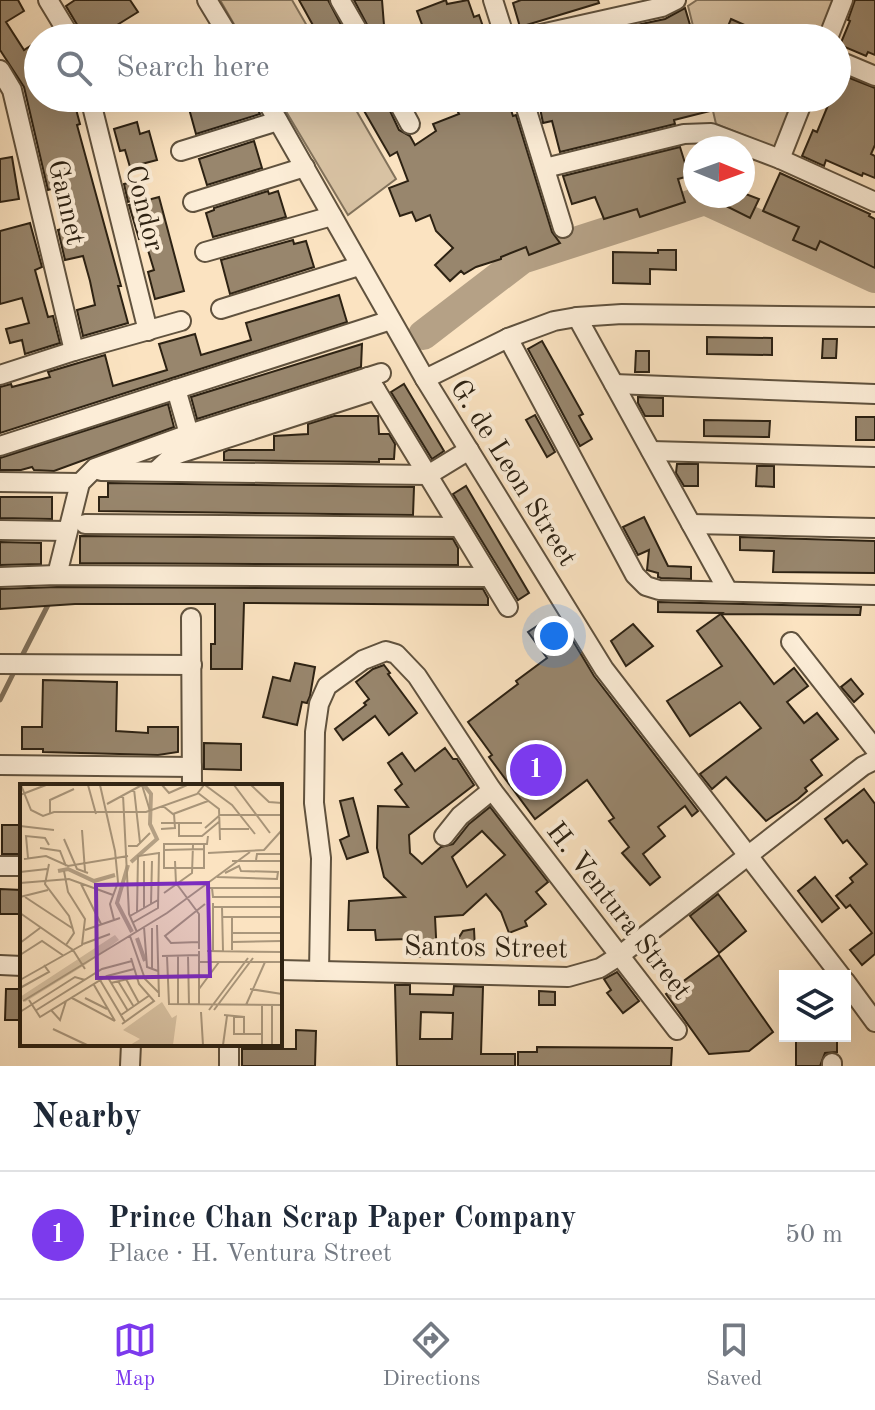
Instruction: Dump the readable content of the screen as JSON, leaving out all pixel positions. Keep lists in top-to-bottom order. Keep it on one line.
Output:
{"streets":{"street":["Gannet","Condor","G. de Leon Street","H. Ventura Street","Santos Street"]},"crossings":[["G. de Leon Street","Santos Street"],["H. Ventura Street","Santos Street"]],"north":"right","page":{"search":"Search here","pins":"1","heading":"Nearby","list":[{"mark":"1","name":"Prince Chan Scrap Paper Company","note":"Place · H. Ventura Street","value":"50 m"}],"nav":["Map","Directions","Saved"]}}
